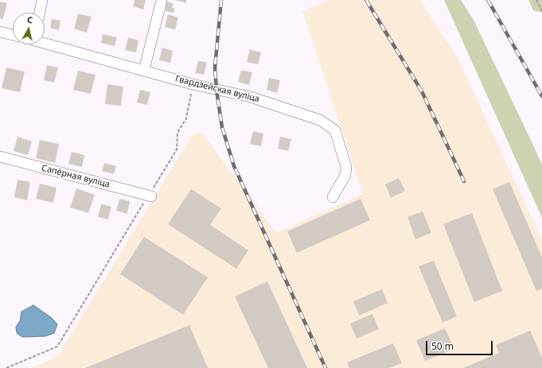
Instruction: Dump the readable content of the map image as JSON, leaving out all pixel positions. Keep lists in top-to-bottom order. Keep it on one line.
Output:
{"streets":{"street":["Гвардзейская вуліца","Сапёрная вуліца"]},"scale_bar":"50 m","north":"top"}
